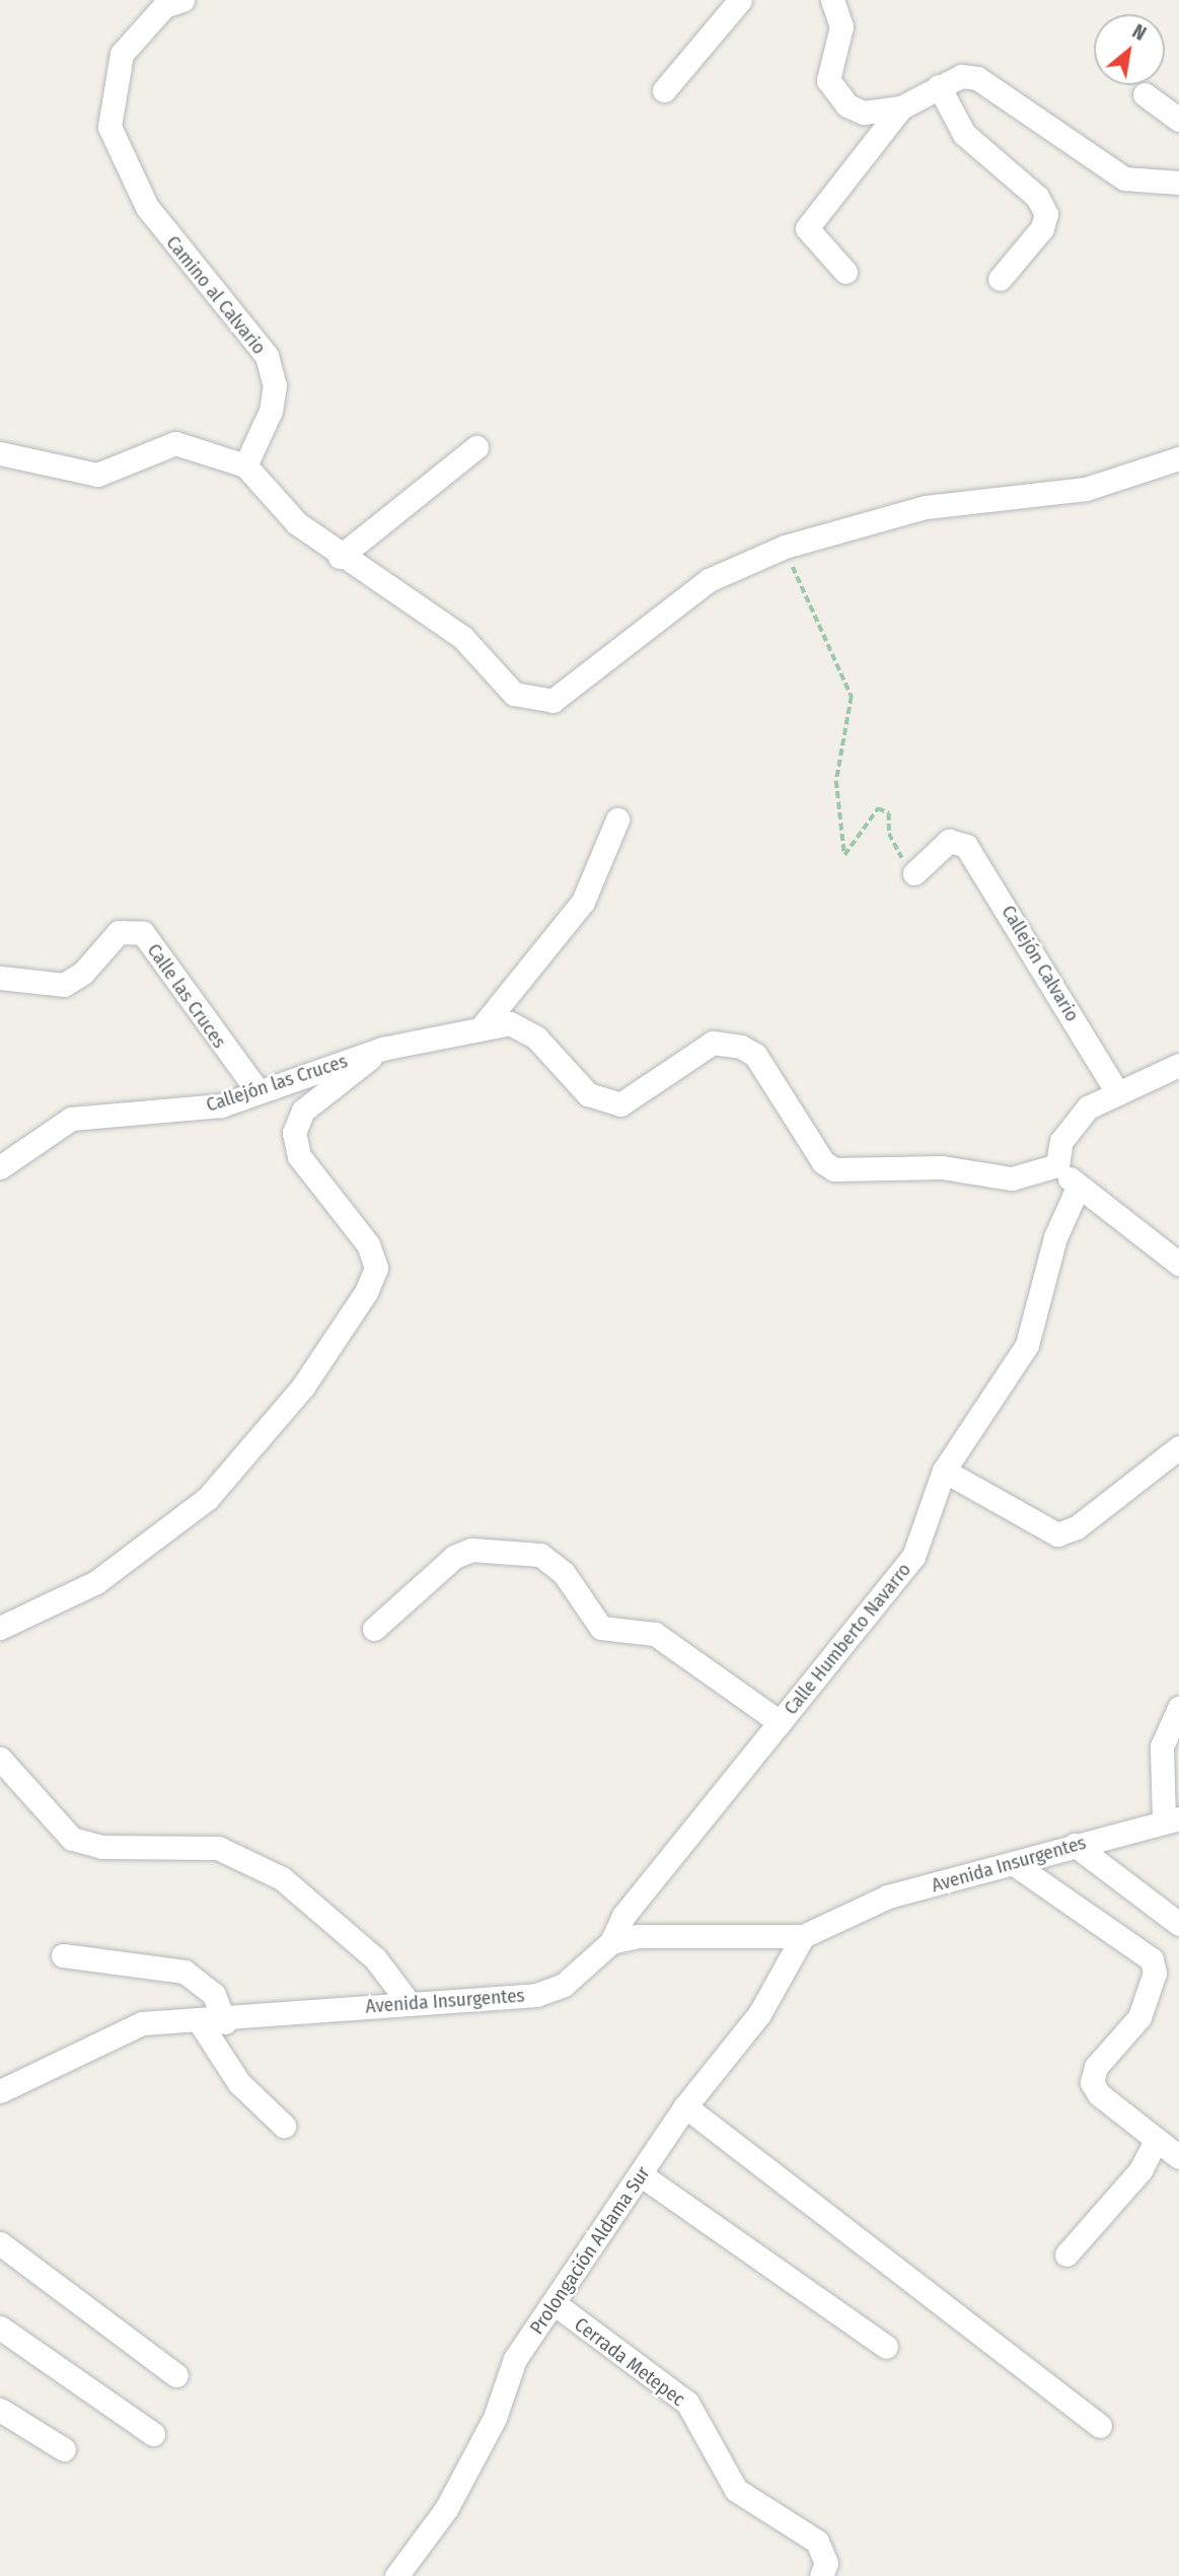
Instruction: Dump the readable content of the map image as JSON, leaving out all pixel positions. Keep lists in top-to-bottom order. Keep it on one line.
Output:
{"streets":{"street":["Camino al Calvario","Callejón Calvario","Calle las Cruces","Callejón las Cruces","Calle Humberto Navarro","Avenida Insurgentes","Prolongación Aldama Sur","Cerrada Metepec"]},"crossings":[["Calle las Cruces","Callejón las Cruces"],["Calle Humberto Navarro","Avenida Insurgentes"],["Avenida Insurgentes","Prolongación Aldama Sur"],["Prolongación Aldama Sur","Cerrada Metepec"]],"north":"top right"}
